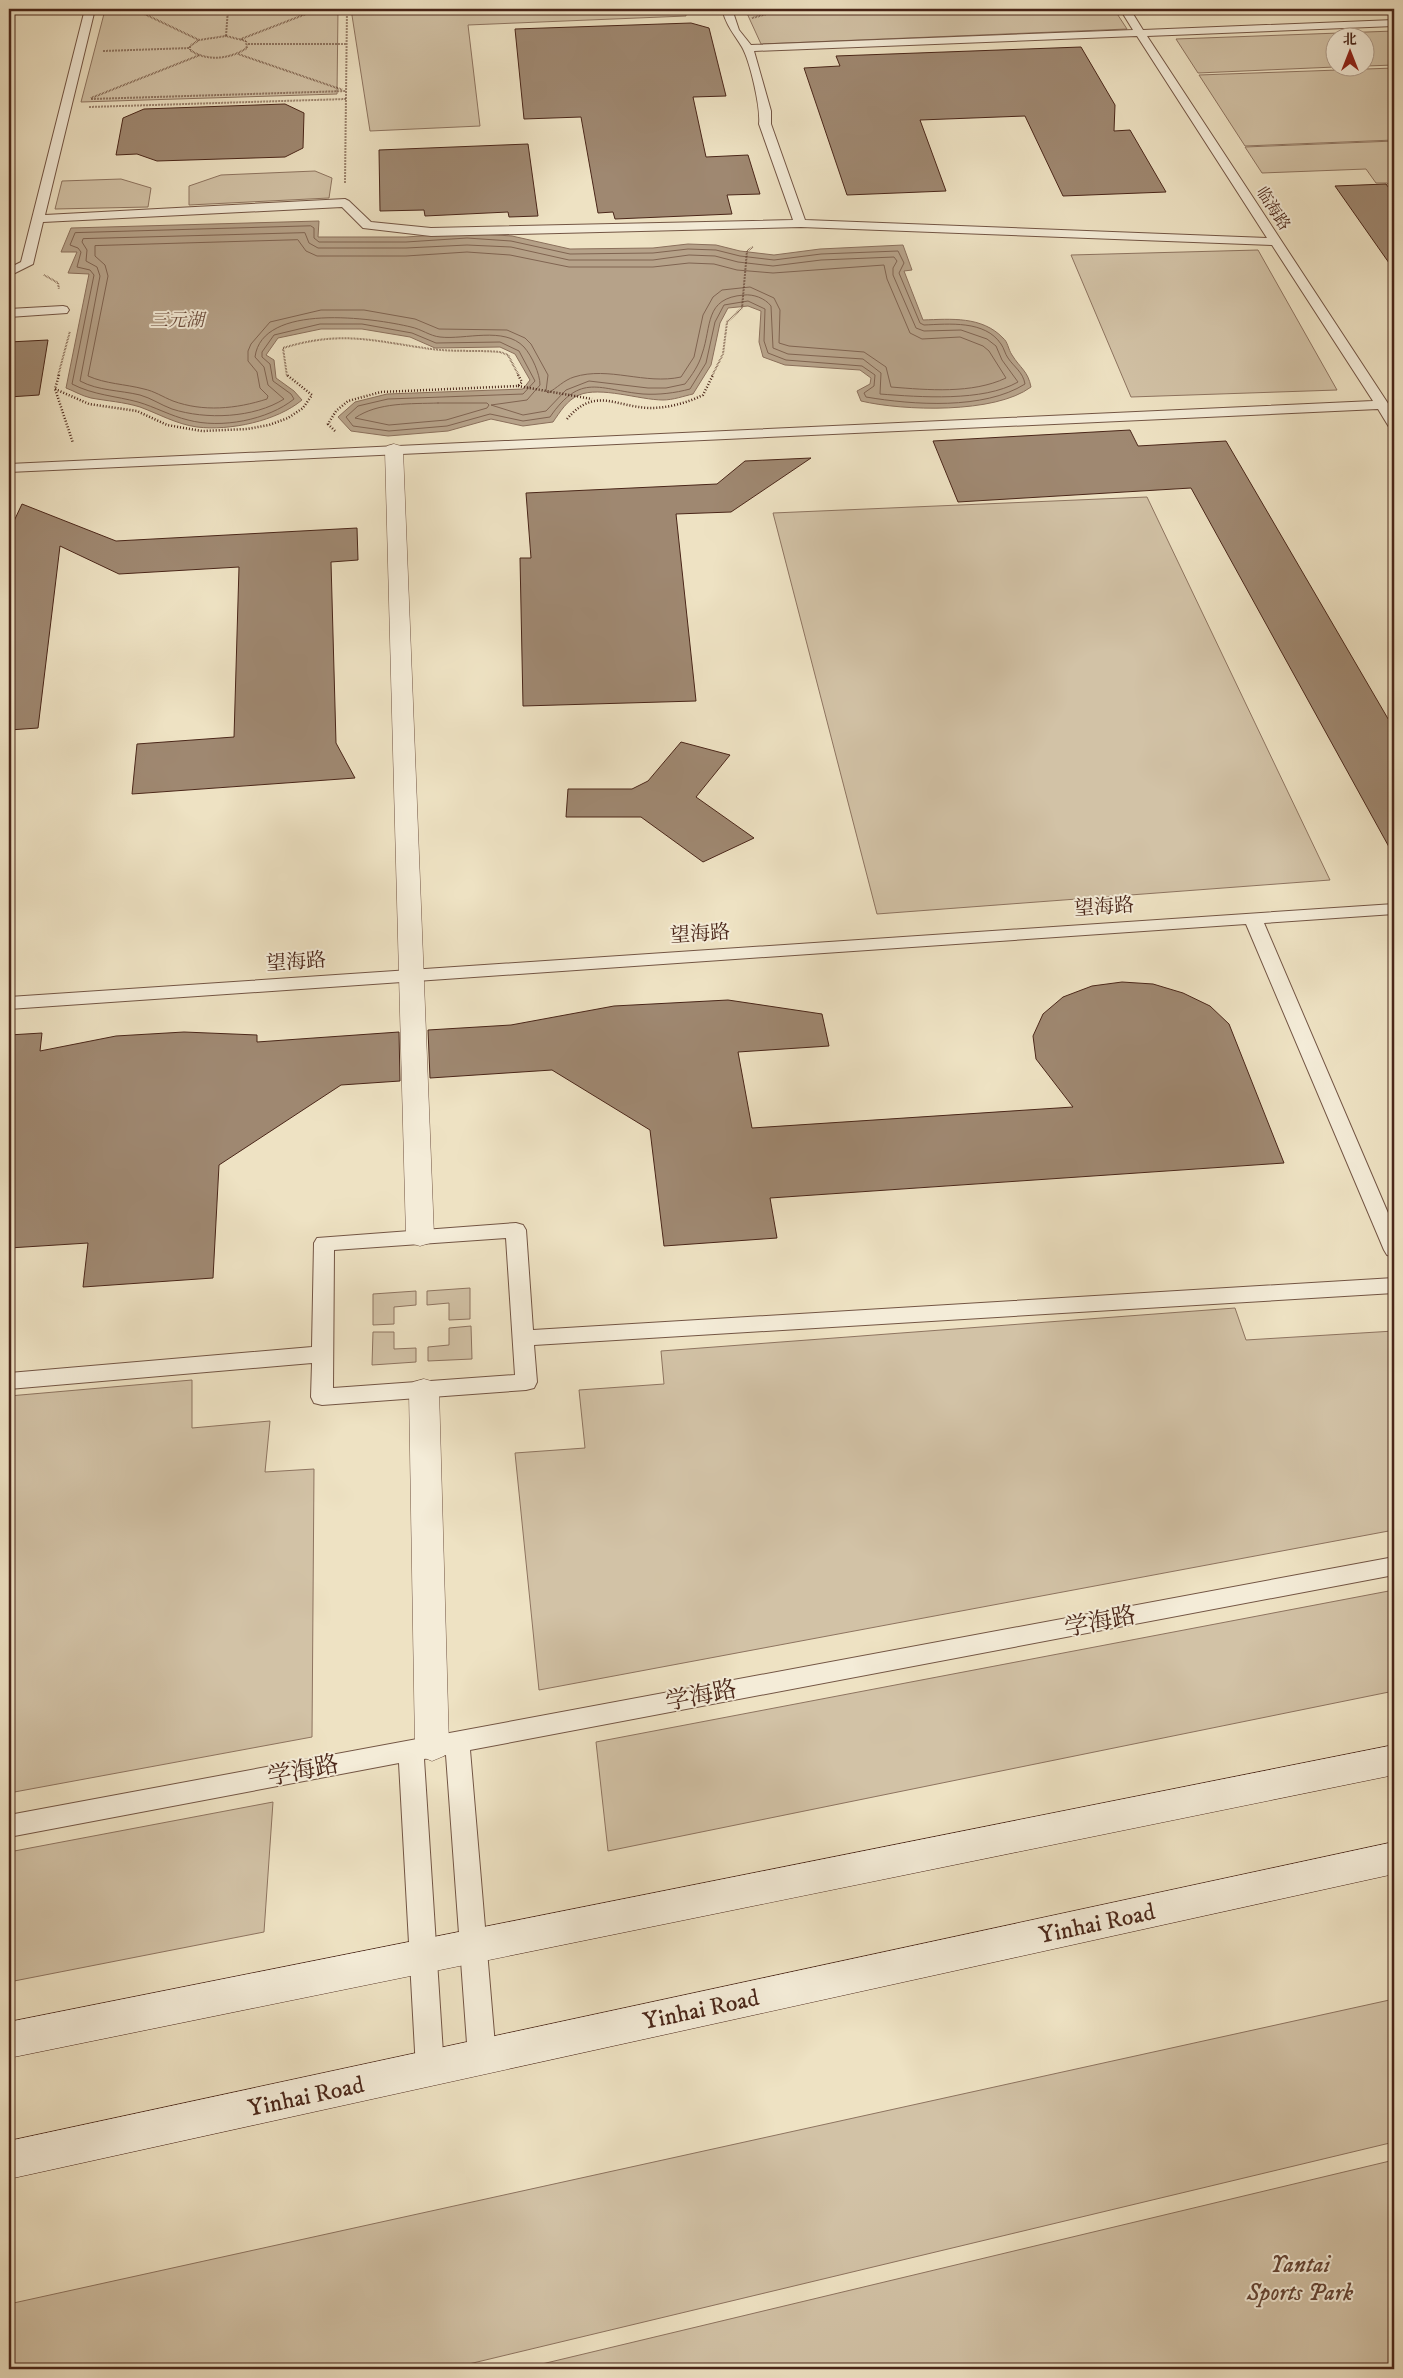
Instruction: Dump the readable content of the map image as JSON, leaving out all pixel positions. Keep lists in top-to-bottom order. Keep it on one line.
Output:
{"streets":{"main road":["Yinhai Road"],"lane":["临海路","望海路","学海路"]},"water":["三元湖"],"parks":["Yantai Sports Park"],"north":"top"}
